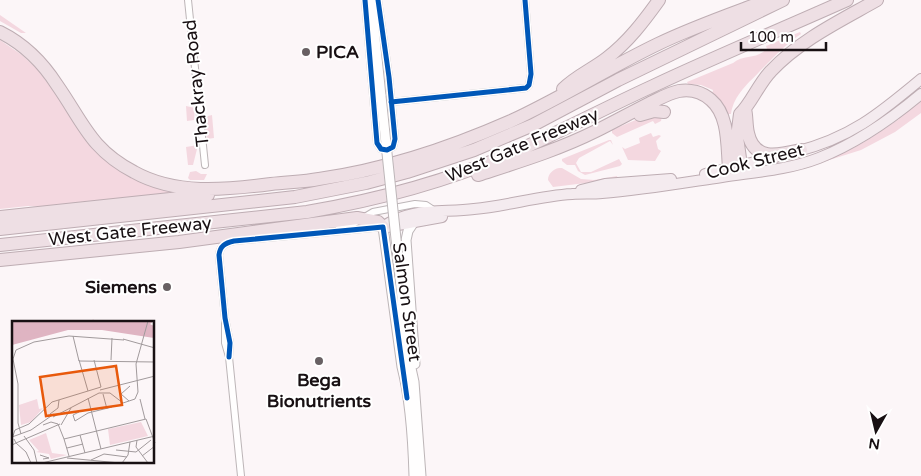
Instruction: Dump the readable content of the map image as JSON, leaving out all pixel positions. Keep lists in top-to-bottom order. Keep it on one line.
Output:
{"streets":{"highway":["West Gate Freeway"],"main road":["Cook Street"],"street":["Thackray Road","Salmon Street"]},"crossings":[["Cook Street","Salmon Street"]],"places":["PICA","Siemens","Bega Bionutrients"],"scale_bar":"100 m","north":"bottom"}
